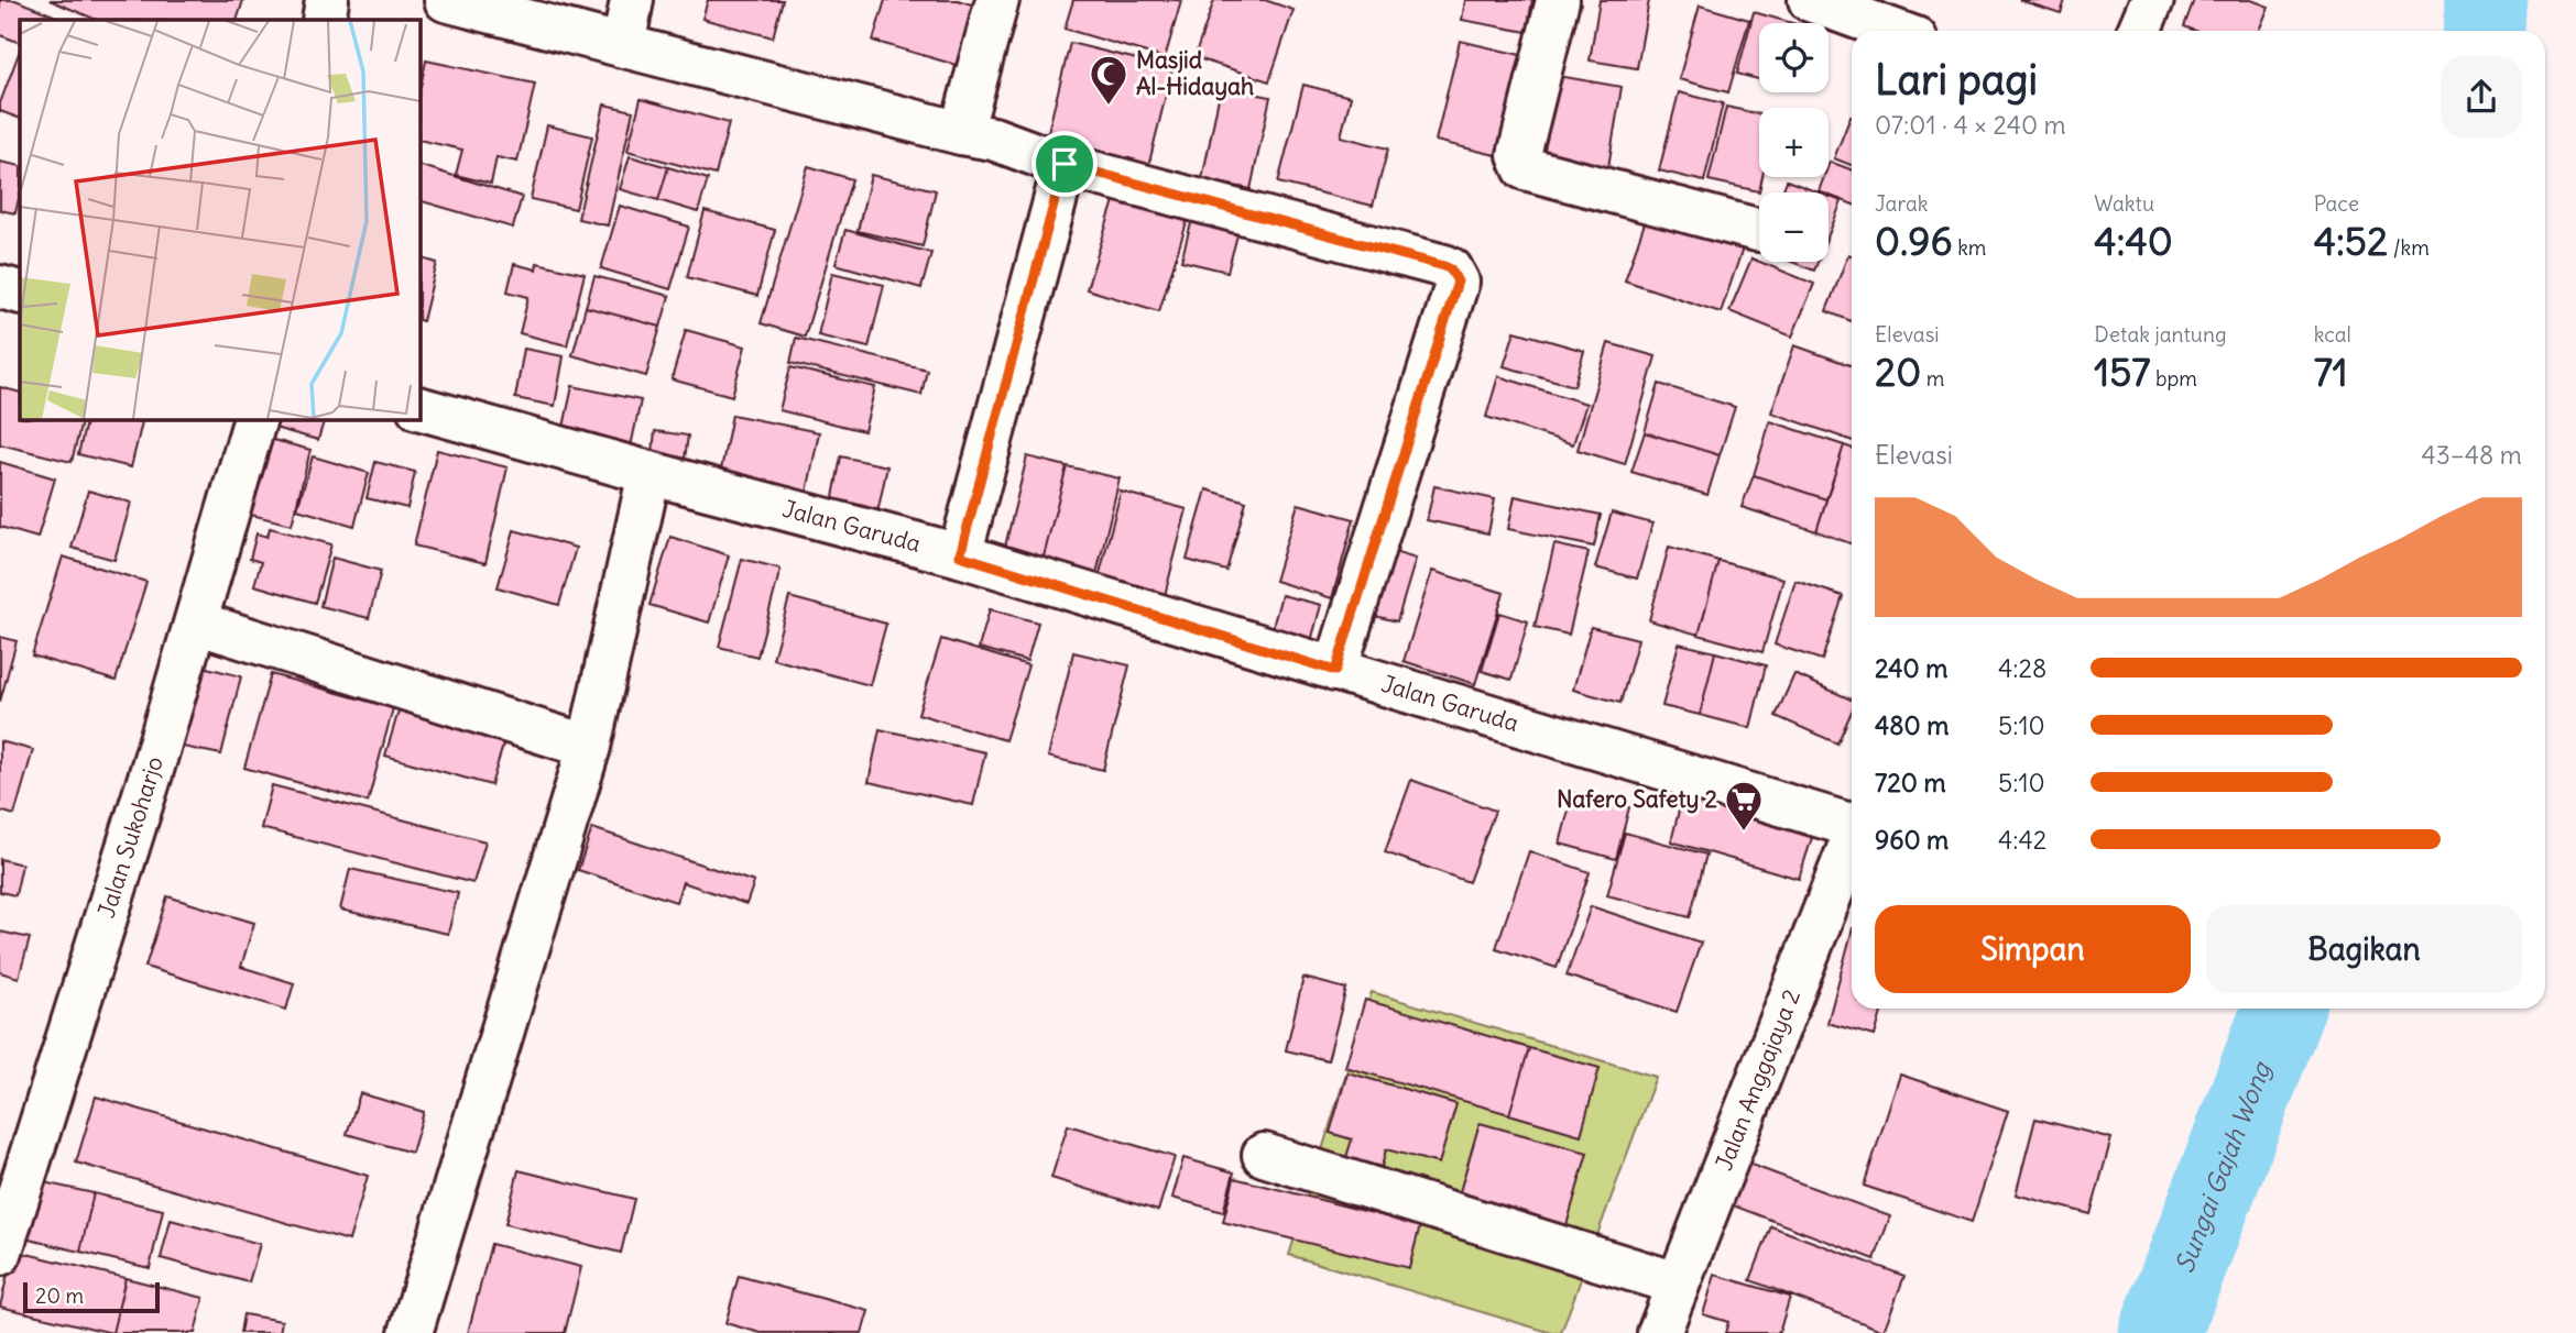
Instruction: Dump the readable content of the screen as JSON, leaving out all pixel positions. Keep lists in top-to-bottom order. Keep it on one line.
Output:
{"streets":{"street":["Jalan Garuda","Jalan Sukoharjo","Jalan Anggajaya 2"]},"water":["Sungai Gajah Wong"],"places":{"mosque":["Masjid Al-Hidayah"],"supermarket":["Nafero Safety 2"]},"scale_bar":"20 m","page":{"map_buttons":["+","−"],"heading":["Lari pagi","07:01 · 4 × 240 m"],"stats":[["Jarak","0.96 km"],["Waktu","4:40"],["Pace","4:52 /km"],["Elevasi","20 m"],["Detak jantung","157 bpm"],["kcal","71"]],"chart":["Elevasi","43–48 m"],"list":[{"name":"240 m","note":"4:28"},{"name":"480 m","note":"5:10"},{"name":"720 m","note":"5:10"},{"name":"960 m","note":"4:42"}],"buttons":["Simpan","Bagikan"],"scale":"20 m"}}
